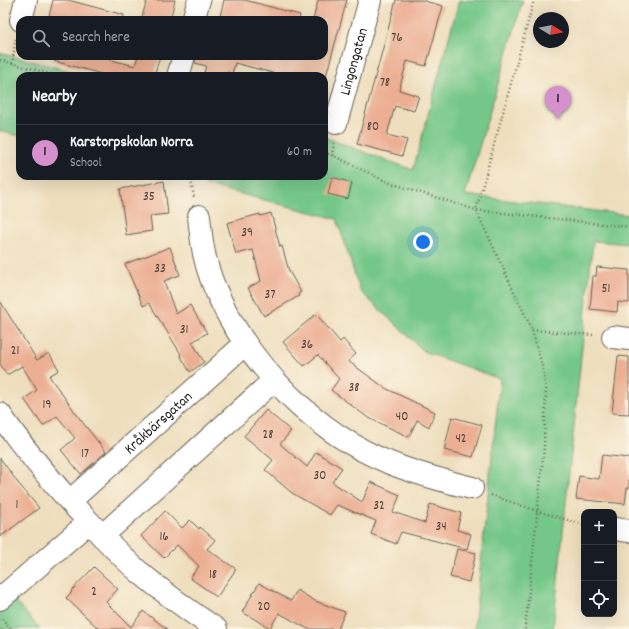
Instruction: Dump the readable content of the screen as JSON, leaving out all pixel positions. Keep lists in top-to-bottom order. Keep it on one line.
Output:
{"streets":{"street":["Lingongatan","Kråkbärsgatan"]},"house_numbers":["76","78","80","35","39","33","51","37","31","36","21","38","19","40","28","42","17","30","1","32","34","16","18","2","20"],"north":"right","page":{"search":"Search here","heading":"Nearby","pins":"1","list":[{"mark":"1","name":"Karstorpskolan Norra","note":"School","value":"60 m"}],"map_buttons":["+","−"]}}
